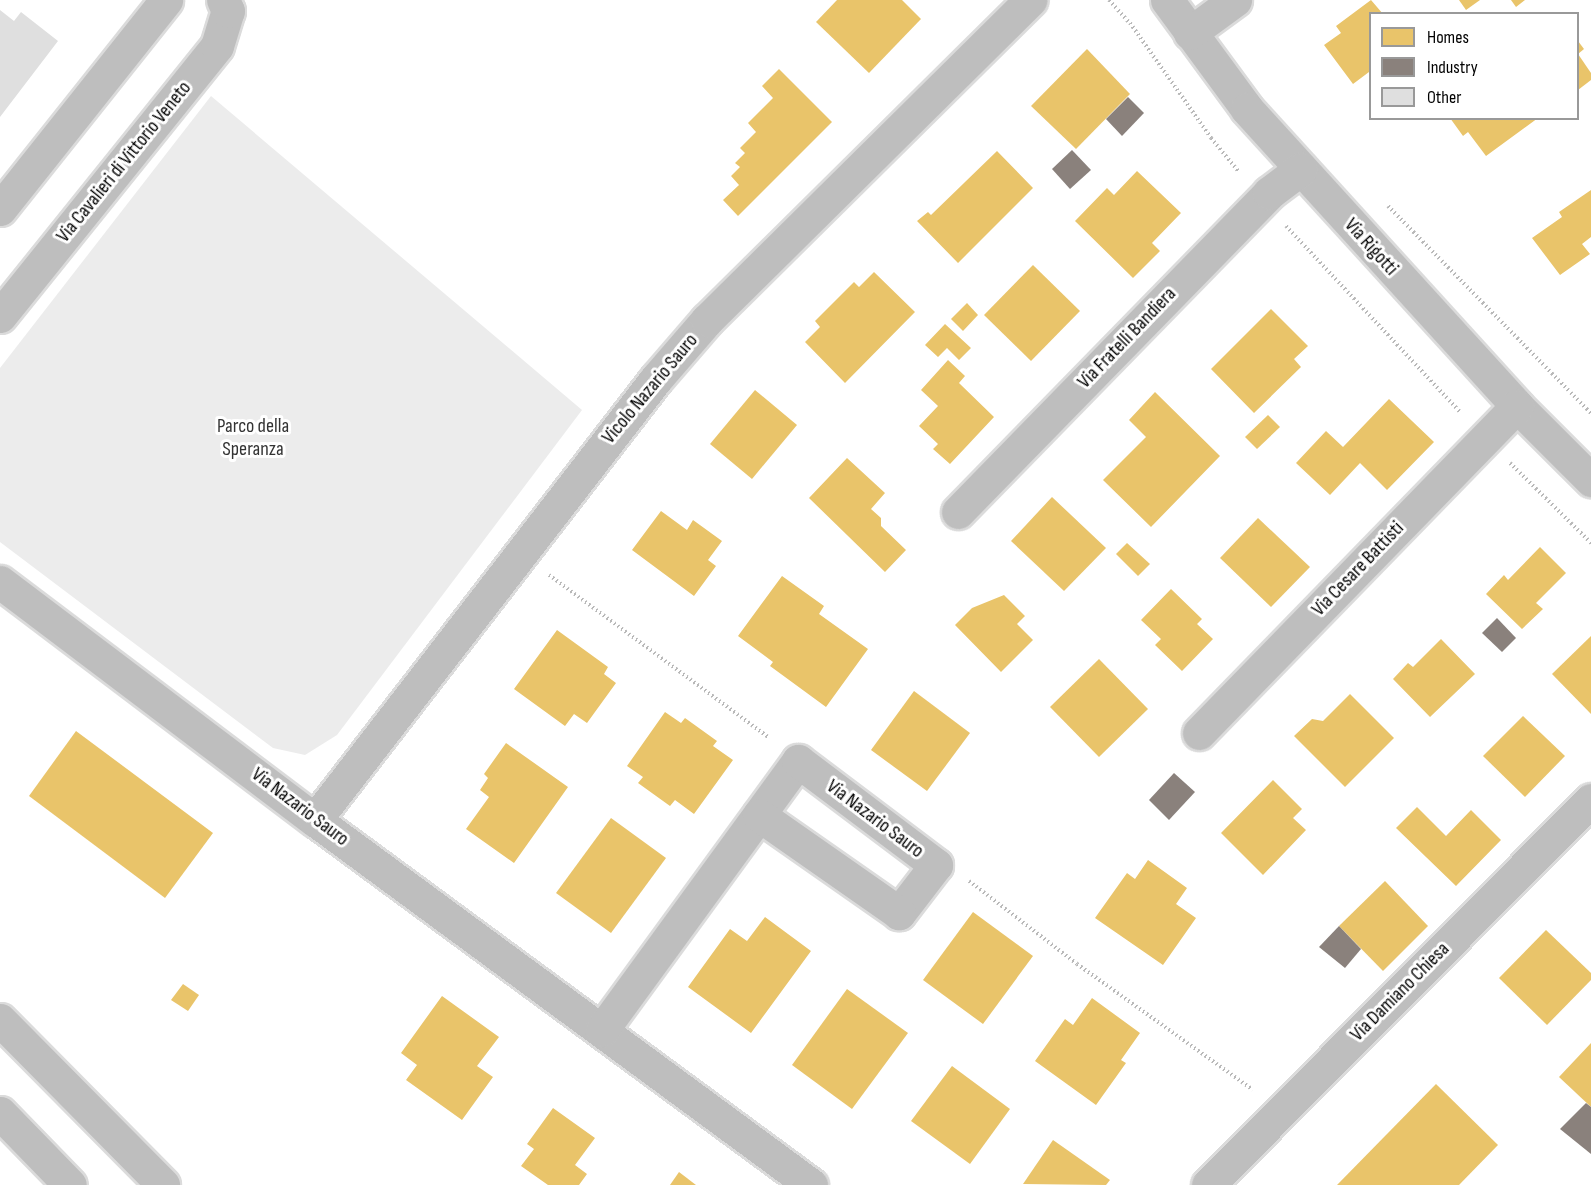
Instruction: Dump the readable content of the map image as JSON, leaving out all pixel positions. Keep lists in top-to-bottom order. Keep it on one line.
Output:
{"streets":{"main road":["Via Cavalieri di Vittorio Veneto","Via Rigotti","Via Fratelli Bandiera","Vicolo Nazario Sauro","Via Cesare Battisti","Via Nazario Sauro","Via Damiano Chiesa"]},"crossings":[["Via Rigotti","Via Fratelli Bandiera"],["Via Rigotti","Via Cesare Battisti"],["Vicolo Nazario Sauro","Via Nazario Sauro"]],"parks":["Parco della Speranza"],"legend":["Homes","Industry","Other"]}
